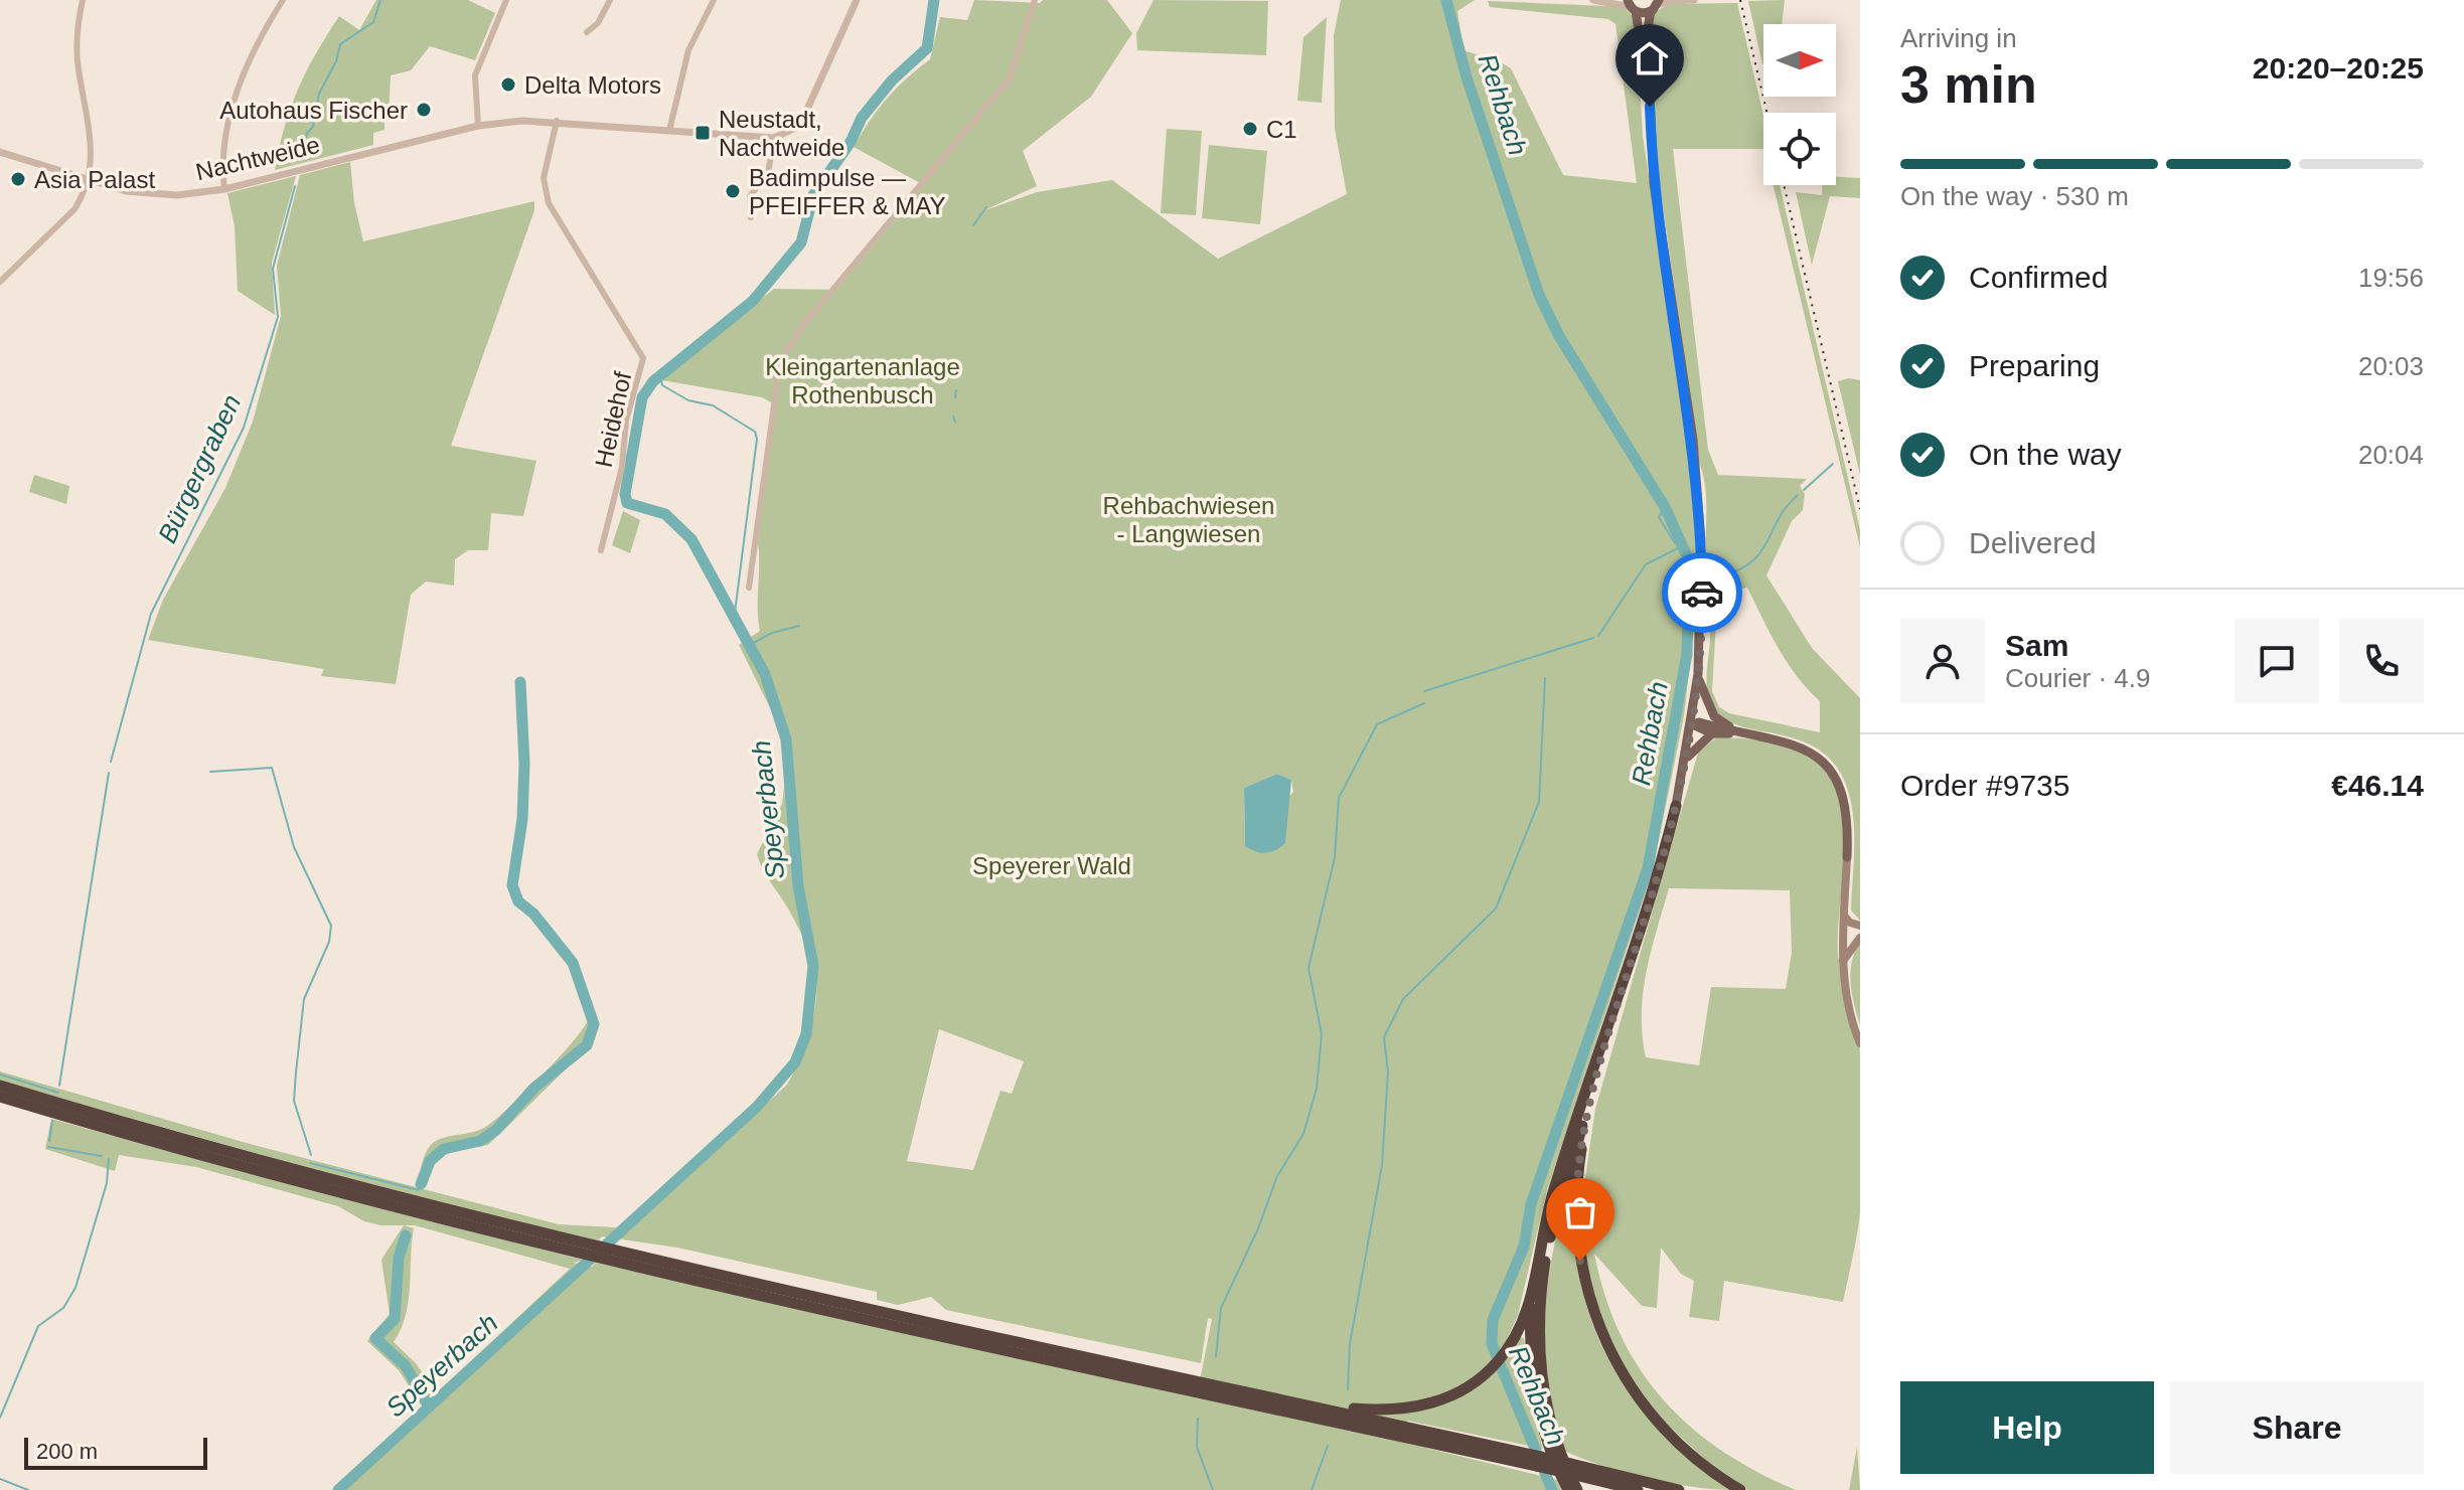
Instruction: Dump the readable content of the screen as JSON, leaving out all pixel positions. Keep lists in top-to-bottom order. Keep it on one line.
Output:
{"streets":{"street":["Nachtweide","Heidehof"]},"crossings":[["Nachtweide","Heidehof"]],"water":["Rehbach","Bürgergraben","Speyerbach"],"parks":["Kleingartenanlage Rothenbusch","Rehbachwiesen - Langwiesen","Speyerer Wald"],"places":{"other":["Delta Motors","Autohaus Fischer","C1","Asia Palast","Badimpulse — PFEIFFER & MAY"],"transit":["Neustadt, Nachtweide"]},"scale_bar":"200 m","north":"right","page":{"heading":["3 min","Arriving in","20:20–20:25"],"panel":["Sam","Courier · 4.9","Order #9735","€46.14"],"bar":"On the way · 530 m","list":[["Confirmed","19:56"],["Preparing","20:03"],["On the way","20:04"],"Delivered"],"buttons":["Help","Share"],"scale":"200 m"}}
